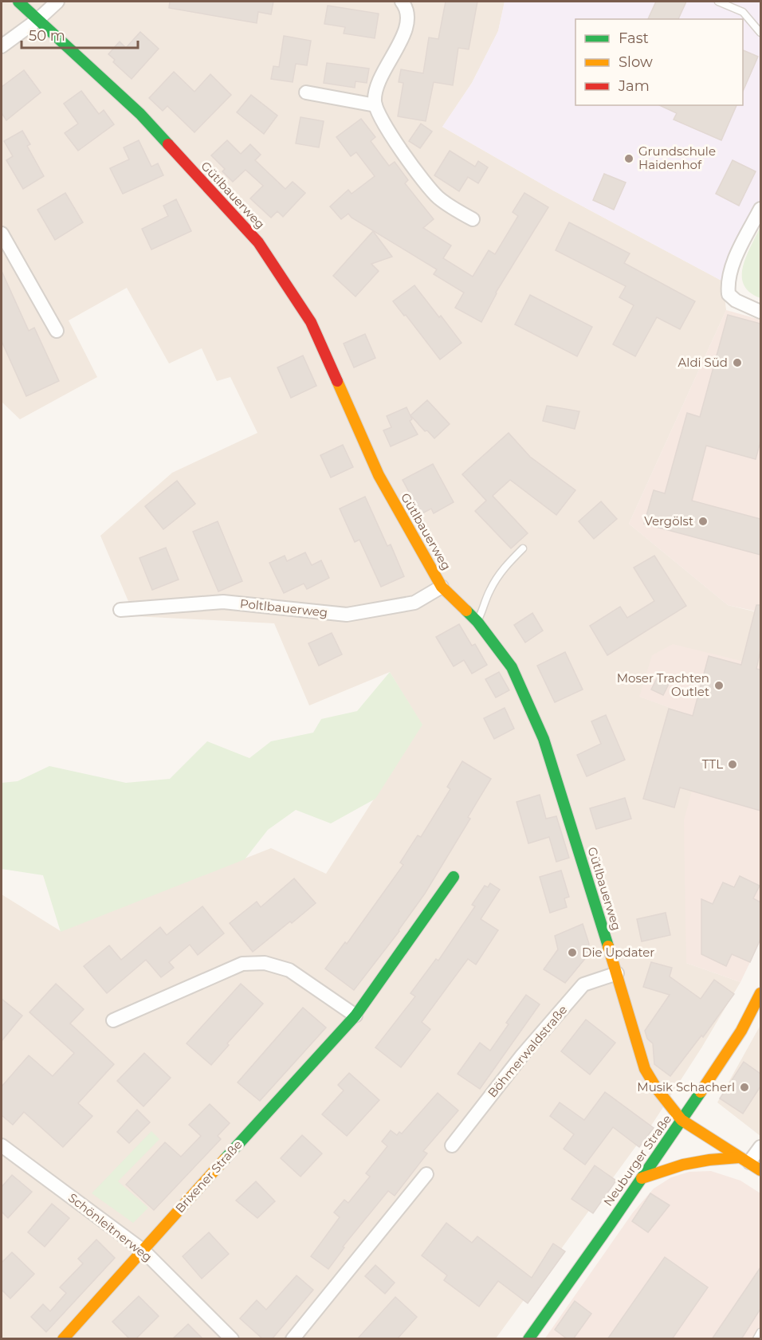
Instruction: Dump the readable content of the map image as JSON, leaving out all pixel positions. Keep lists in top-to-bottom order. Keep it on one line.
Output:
{"streets":{"street":["Gütlbauerweg","Poltlbauerweg","Böhmerwaldstraße","Neuburger Straße","Brixener Straße","Schönleitnerweg"]},"crossings":[["Gütlbauerweg","Poltlbauerweg"],["Gütlbauerweg","Böhmerwaldstraße"],["Gütlbauerweg","Neuburger Straße"],["Brixener Straße","Schönleitnerweg"]],"places":["Grundschule Haidenhof","Aldi Süd","Vergölst","Moser Trachten Outlet","TTL","Die Updater","Musik Schacherl"],"legend":["Fast","Slow","Jam"],"scale_bar":"50 m"}
